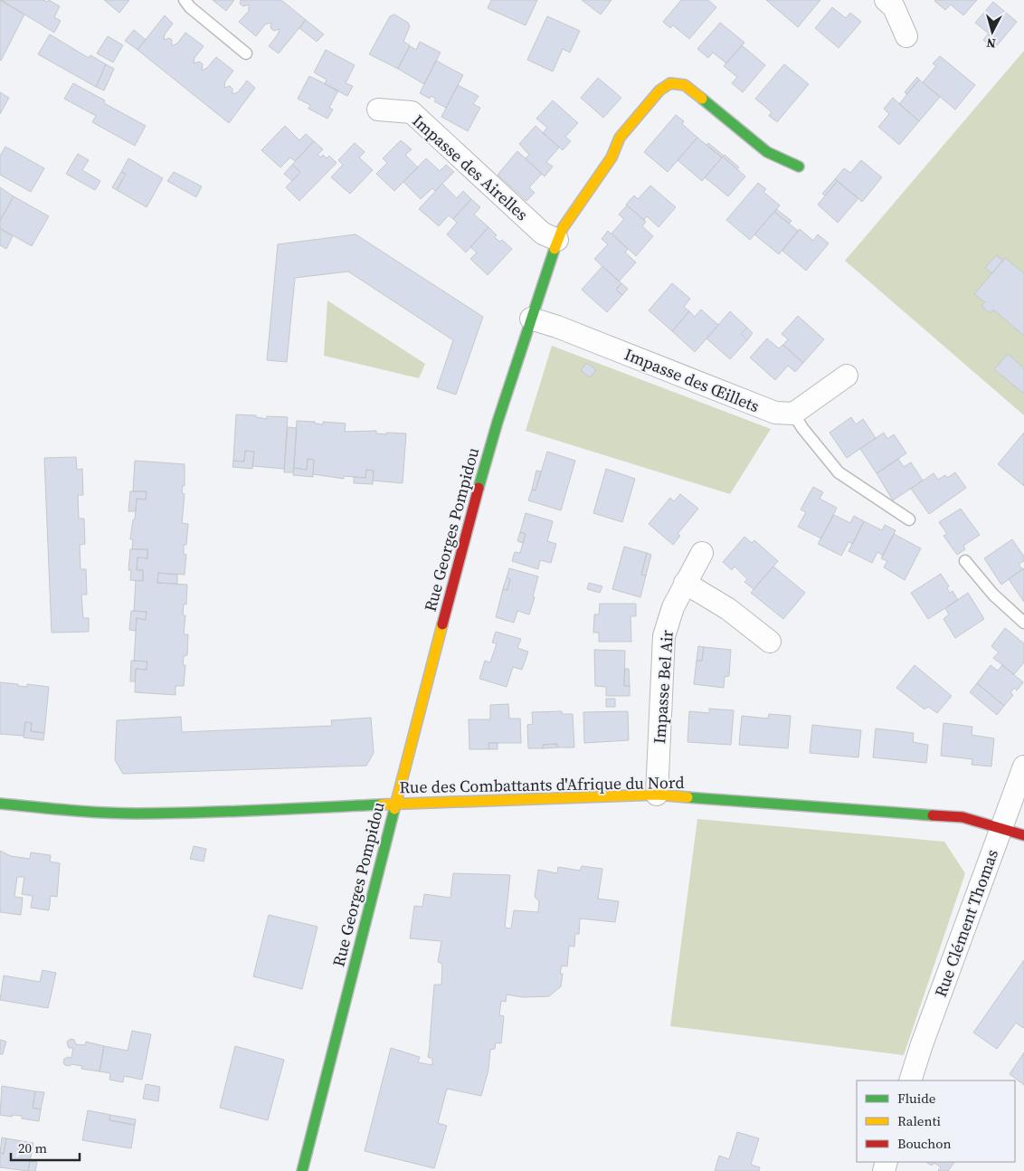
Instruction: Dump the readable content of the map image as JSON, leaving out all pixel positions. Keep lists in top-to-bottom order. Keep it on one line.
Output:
{"streets":{"street":["Impasse des Airelles","Impasse des Œillets","Rue Georges Pompidou","Impasse Bel Air","Rue des Combattants d'Afrique du Nord","Rue Clément Thomas"]},"crossings":[["Impasse des Airelles","Rue Georges Pompidou"],["Impasse des Œillets","Rue Georges Pompidou"],["Rue Georges Pompidou","Rue des Combattants d'Afrique du Nord"],["Impasse Bel Air","Rue des Combattants d'Afrique du Nord"],["Rue des Combattants d'Afrique du Nord","Rue Clément Thomas"]],"legend":["Fluide","Ralenti","Bouchon"],"scale_bar":"20 m","north":"bottom"}
